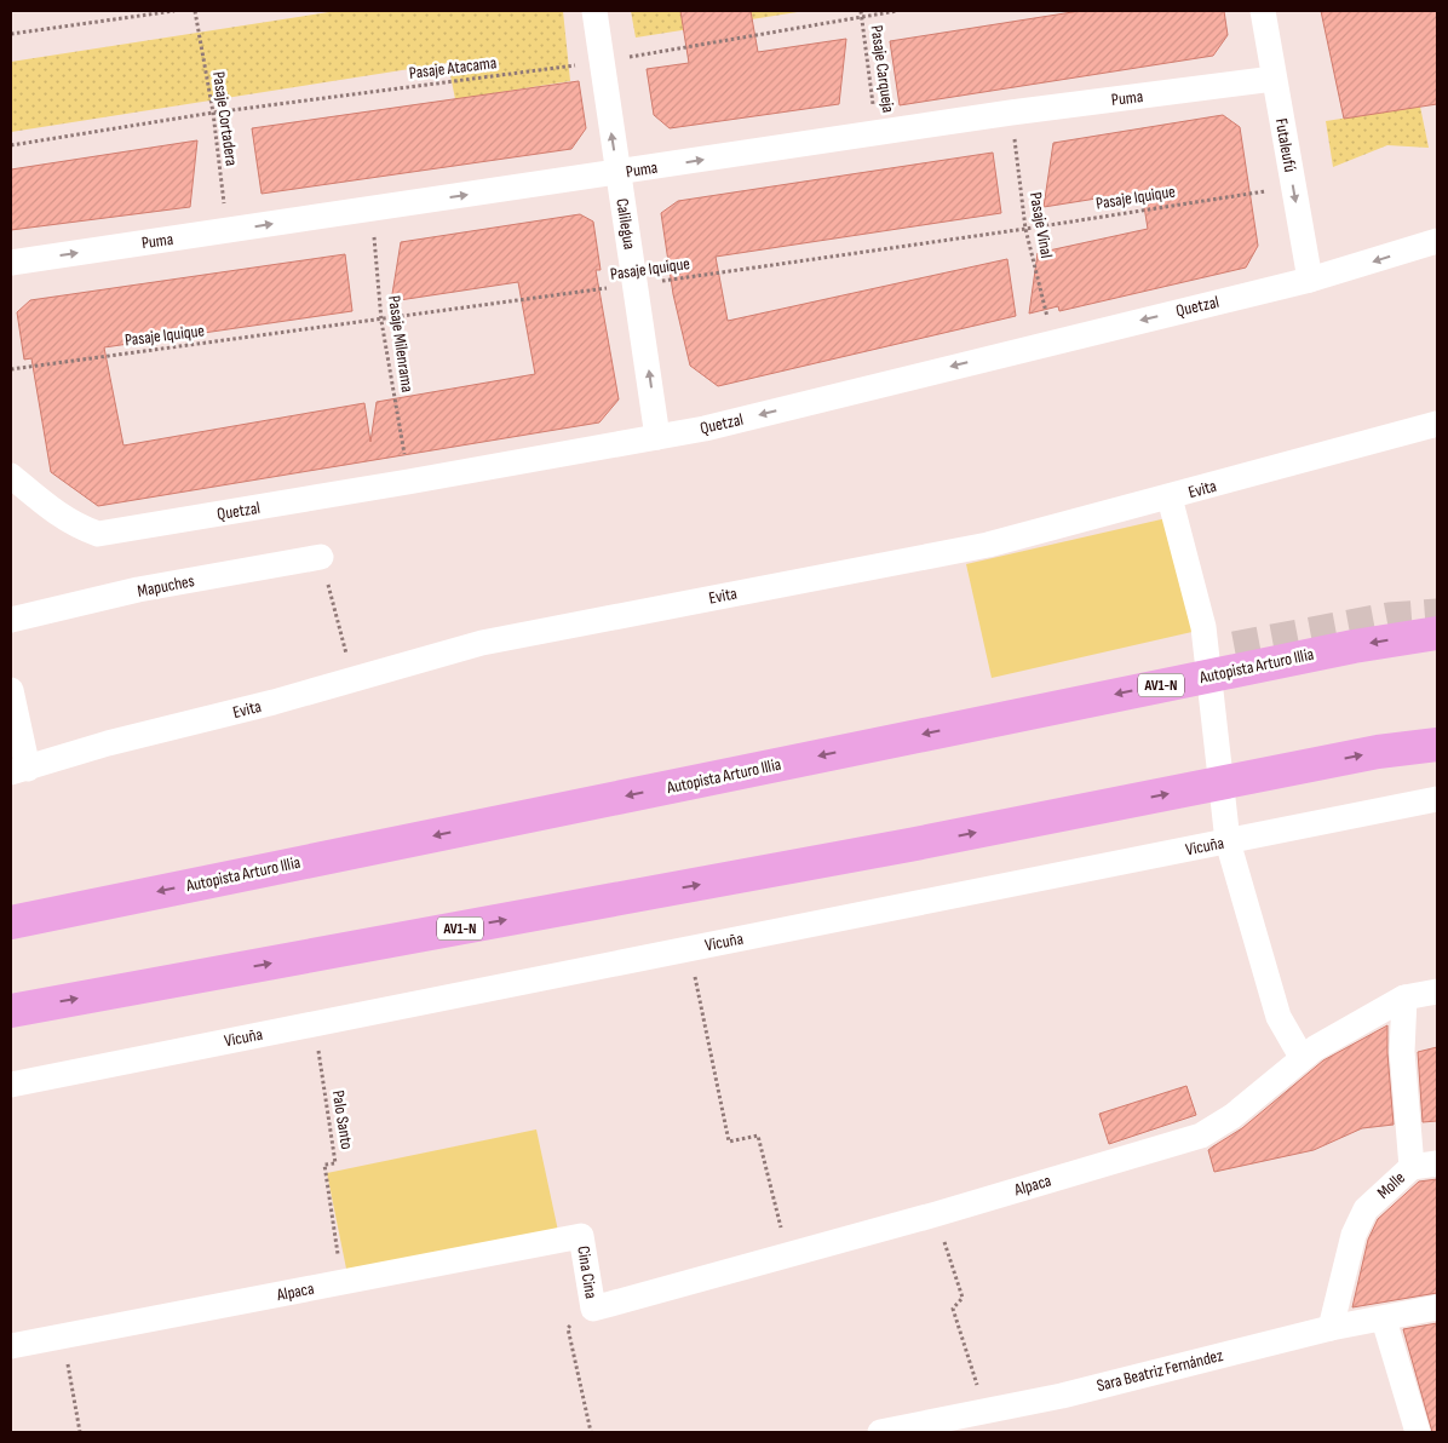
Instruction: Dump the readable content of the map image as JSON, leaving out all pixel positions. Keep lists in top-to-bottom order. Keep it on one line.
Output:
{"streets":{"highway":["Autopista Arturo Illia","AV1-N"],"street":["Puma","Futaleufú","Calilegua","Quetzal","Evita","Mapuches","Vicuña","Alpaca","Molle","Cina Cina","Sara Beatriz Fernández"],"path":["Pasaje Atacama","Pasaje Carqueja","Pasaje Cortadera","Pasaje Iquique","Pasaje Vinal","Pasaje Milenrama","Palo Santo"]},"crossings":[["Pasaje Atacama","Pasaje Carqueja"],["Pasaje Atacama","Pasaje Cortadera"],["Pasaje Atacama","Calilegua"],["Pasaje Carqueja","Puma"],["Puma","Pasaje Cortadera"],["Puma","Futaleufú"],["Puma","Calilegua"],["Puma","Pasaje Vinal"],["Puma","Pasaje Milenrama"],["Futaleufú","Pasaje Iquique"],["Futaleufú","Quetzal"],["Pasaje Iquique","Calilegua"],["Pasaje Iquique","Pasaje Vinal"],["Pasaje Iquique","Pasaje Milenrama"],["Calilegua","Quetzal"],["Pasaje Vinal","Quetzal"],["Quetzal","Pasaje Milenrama"],["Vicuña","Palo Santo"],["Palo Santo","Alpaca"],["Alpaca","Molle"],["Alpaca","Cina Cina"],["Molle","Sara Beatriz Fernández"]],"one_way":["Puma","Futaleufú","Calilegua","Quetzal"]}
